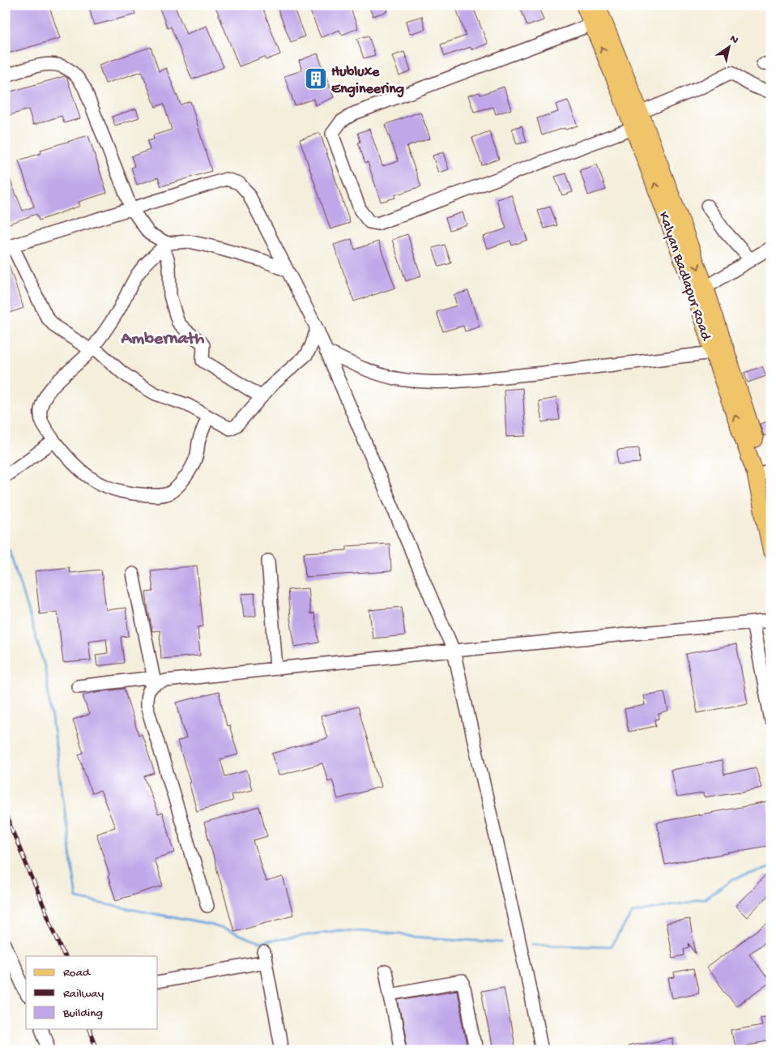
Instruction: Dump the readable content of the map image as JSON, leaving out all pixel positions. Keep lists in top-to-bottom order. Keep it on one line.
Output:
{"streets":{"main road":["Kalyan Badlapur Road"]},"districts":["Ambernath"],"places":{"building":["Hubluxe Engineering"]},"legend":["Road","Railway","Building"],"north":"top right"}
